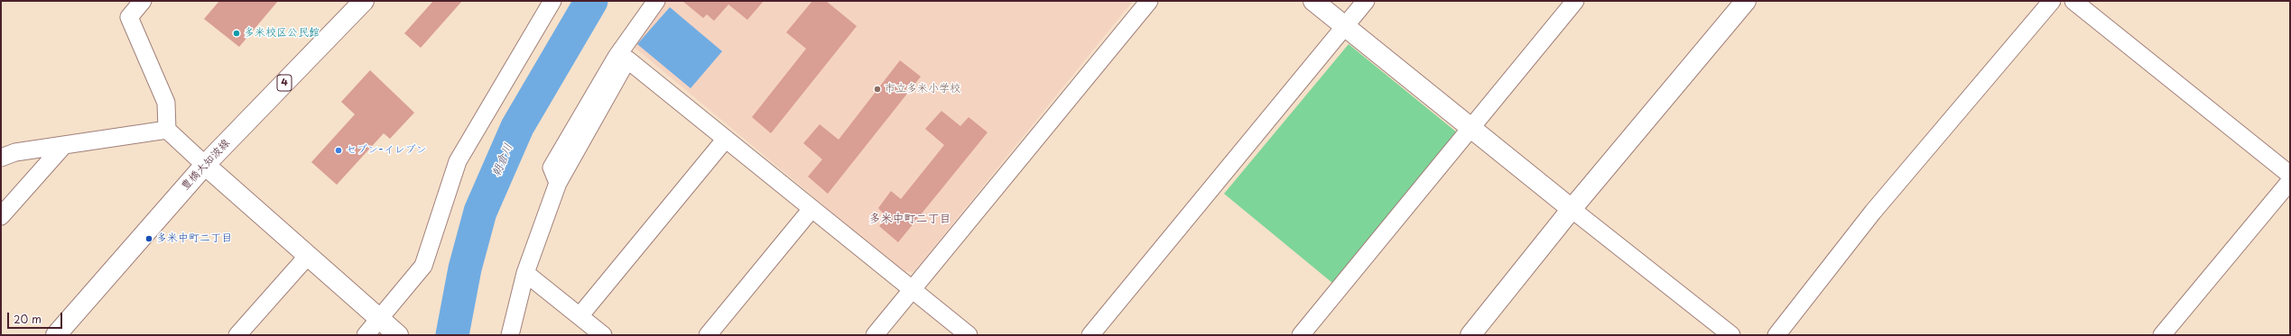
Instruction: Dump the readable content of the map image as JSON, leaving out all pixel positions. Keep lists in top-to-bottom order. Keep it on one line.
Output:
{"streets":{"street":["4","豊橋大知波線"]},"districts":["多米中町二丁目"],"water":["朝倉川"],"places":["多米校区公民館","市立多米小学校","セブン-イレブン","多米中町二丁目"],"scale_bar":"20 m"}
